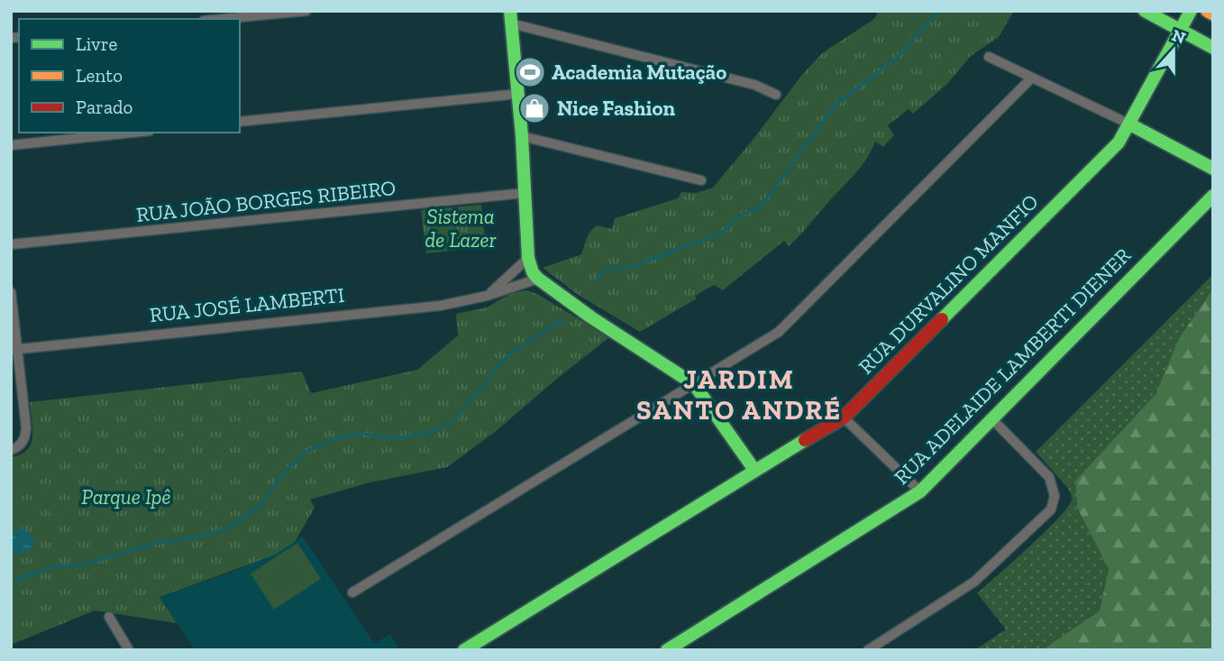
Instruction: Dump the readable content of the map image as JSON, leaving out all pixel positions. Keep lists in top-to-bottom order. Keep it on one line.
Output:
{"streets":{"street":["RUA JOÃO BORGES RIBEIRO","RUA DURVALINO MANFIO","RUA JOSÉ LAMBERTI","RUA ADELAIDE LAMBERTI DIENER"]},"districts":["JARDIM SANTO ANDRÉ"],"parks":["Sistema de Lazer","Parque Ipê"],"places":{"sports":["Academia Mutação"],"shop":["Nice Fashion"]},"legend":["Livre","Lento","Parado"],"north":"top"}
